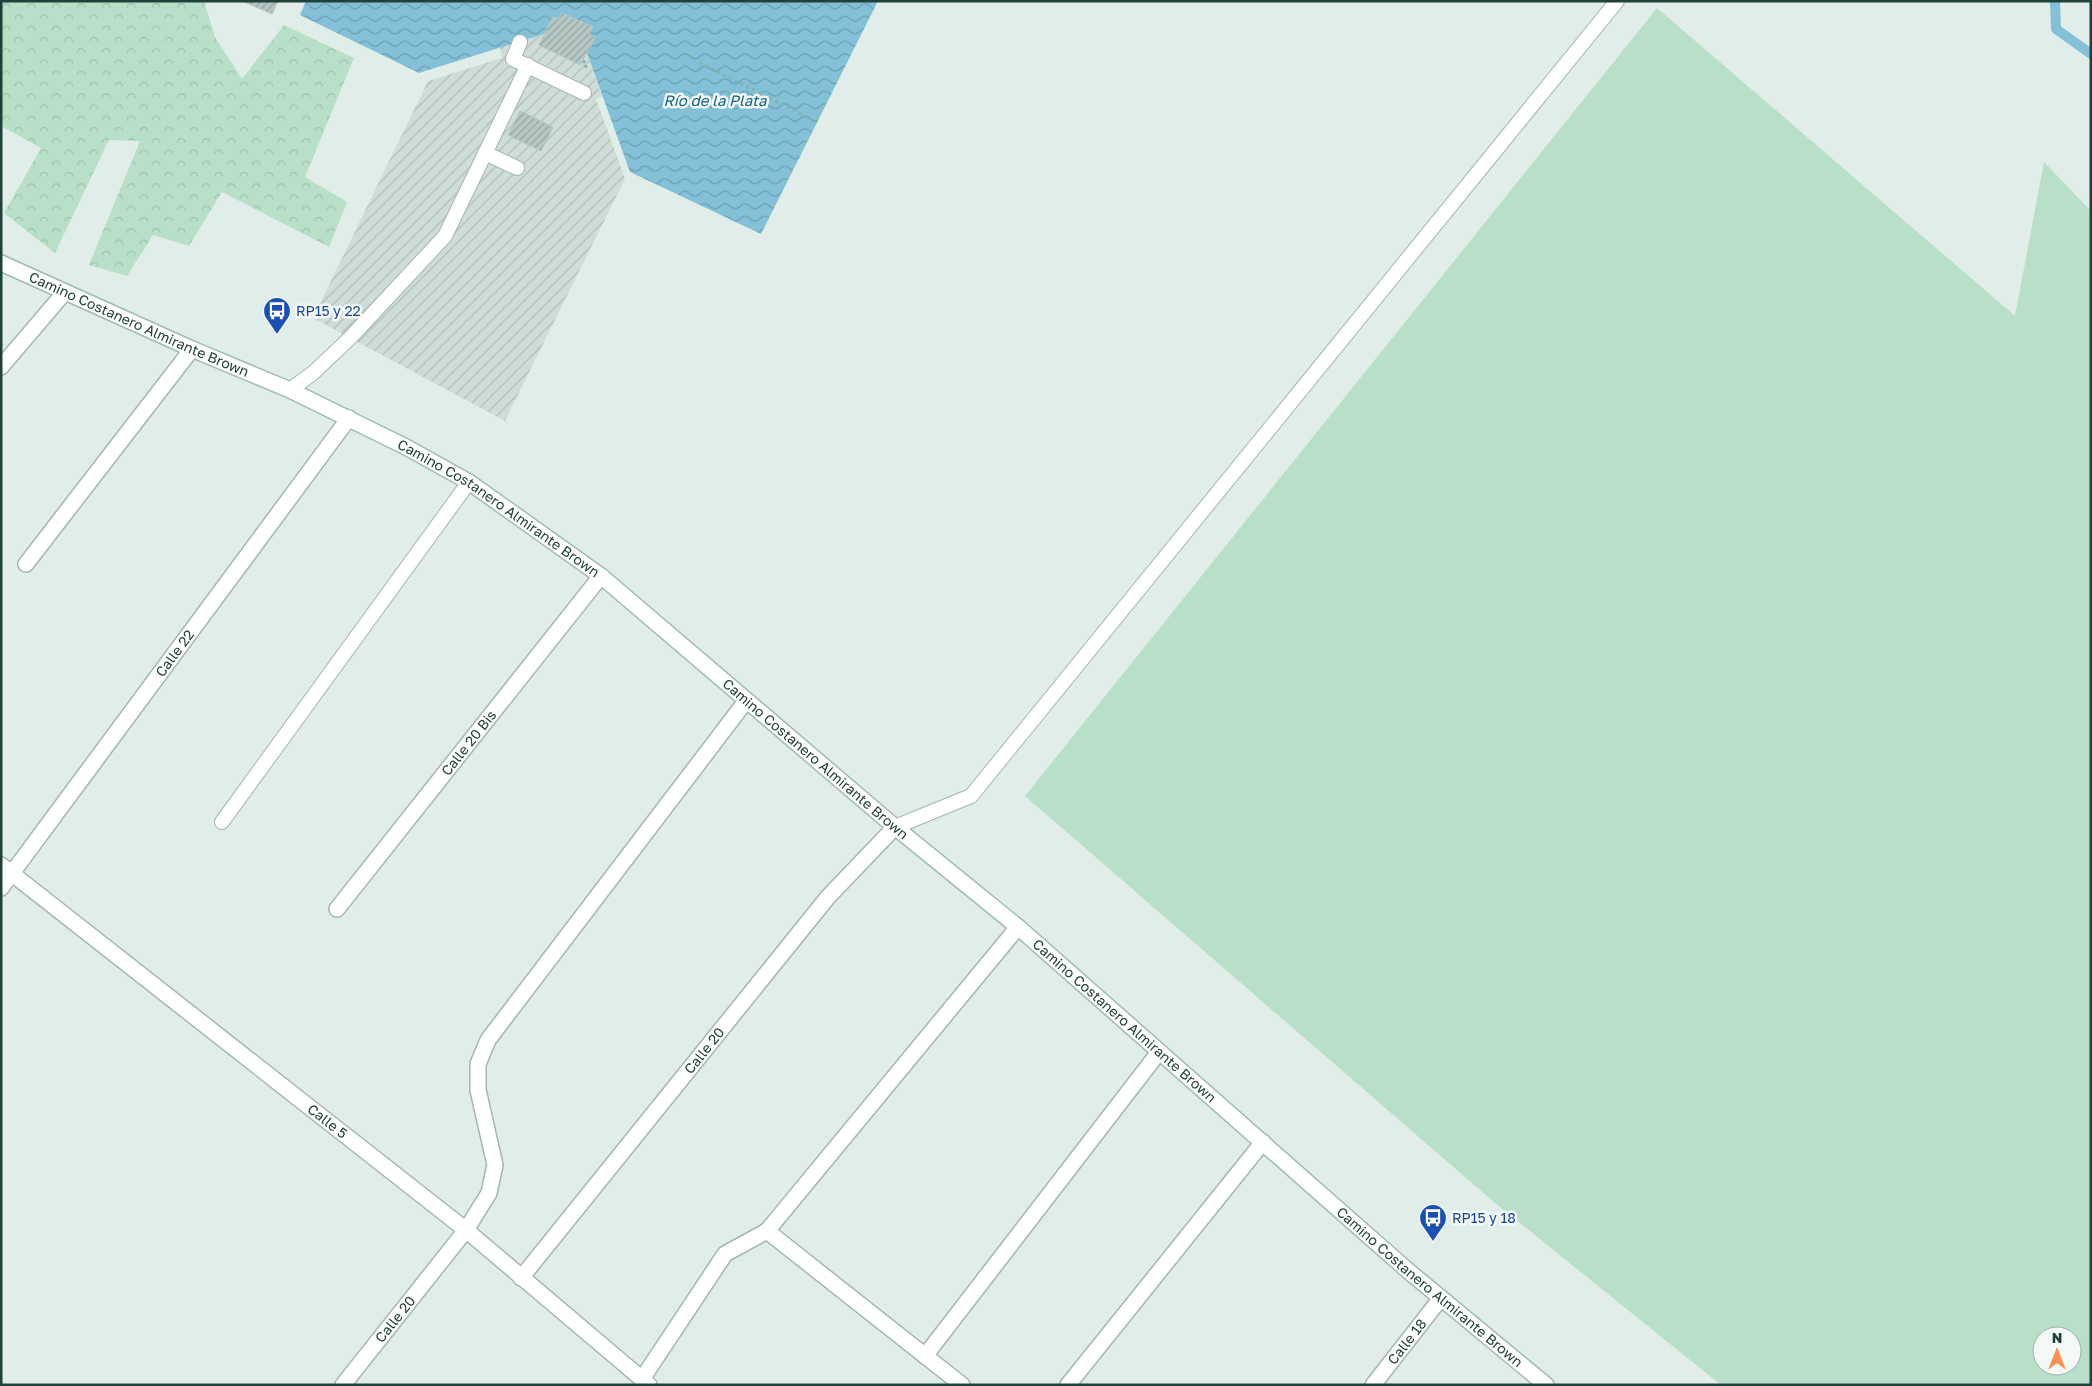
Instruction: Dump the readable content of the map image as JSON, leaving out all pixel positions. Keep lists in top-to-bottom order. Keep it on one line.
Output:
{"streets":{"street":["Camino Costanero Almirante Brown","Calle 22","Calle 20 Bis","Calle 20","Calle 5","Calle 18"]},"crossings":[["Camino Costanero Almirante Brown","Calle 22"],["Camino Costanero Almirante Brown","Calle 20 Bis"],["Camino Costanero Almirante Brown","Calle 20"],["Camino Costanero Almirante Brown","Calle 18"],["Calle 22","Calle 5"],["Calle 20","Calle 5"]],"water":["Río de la Plata"],"places":{"bus stop":["RP15 y 22","RP15 y 18"]},"north":"top"}
